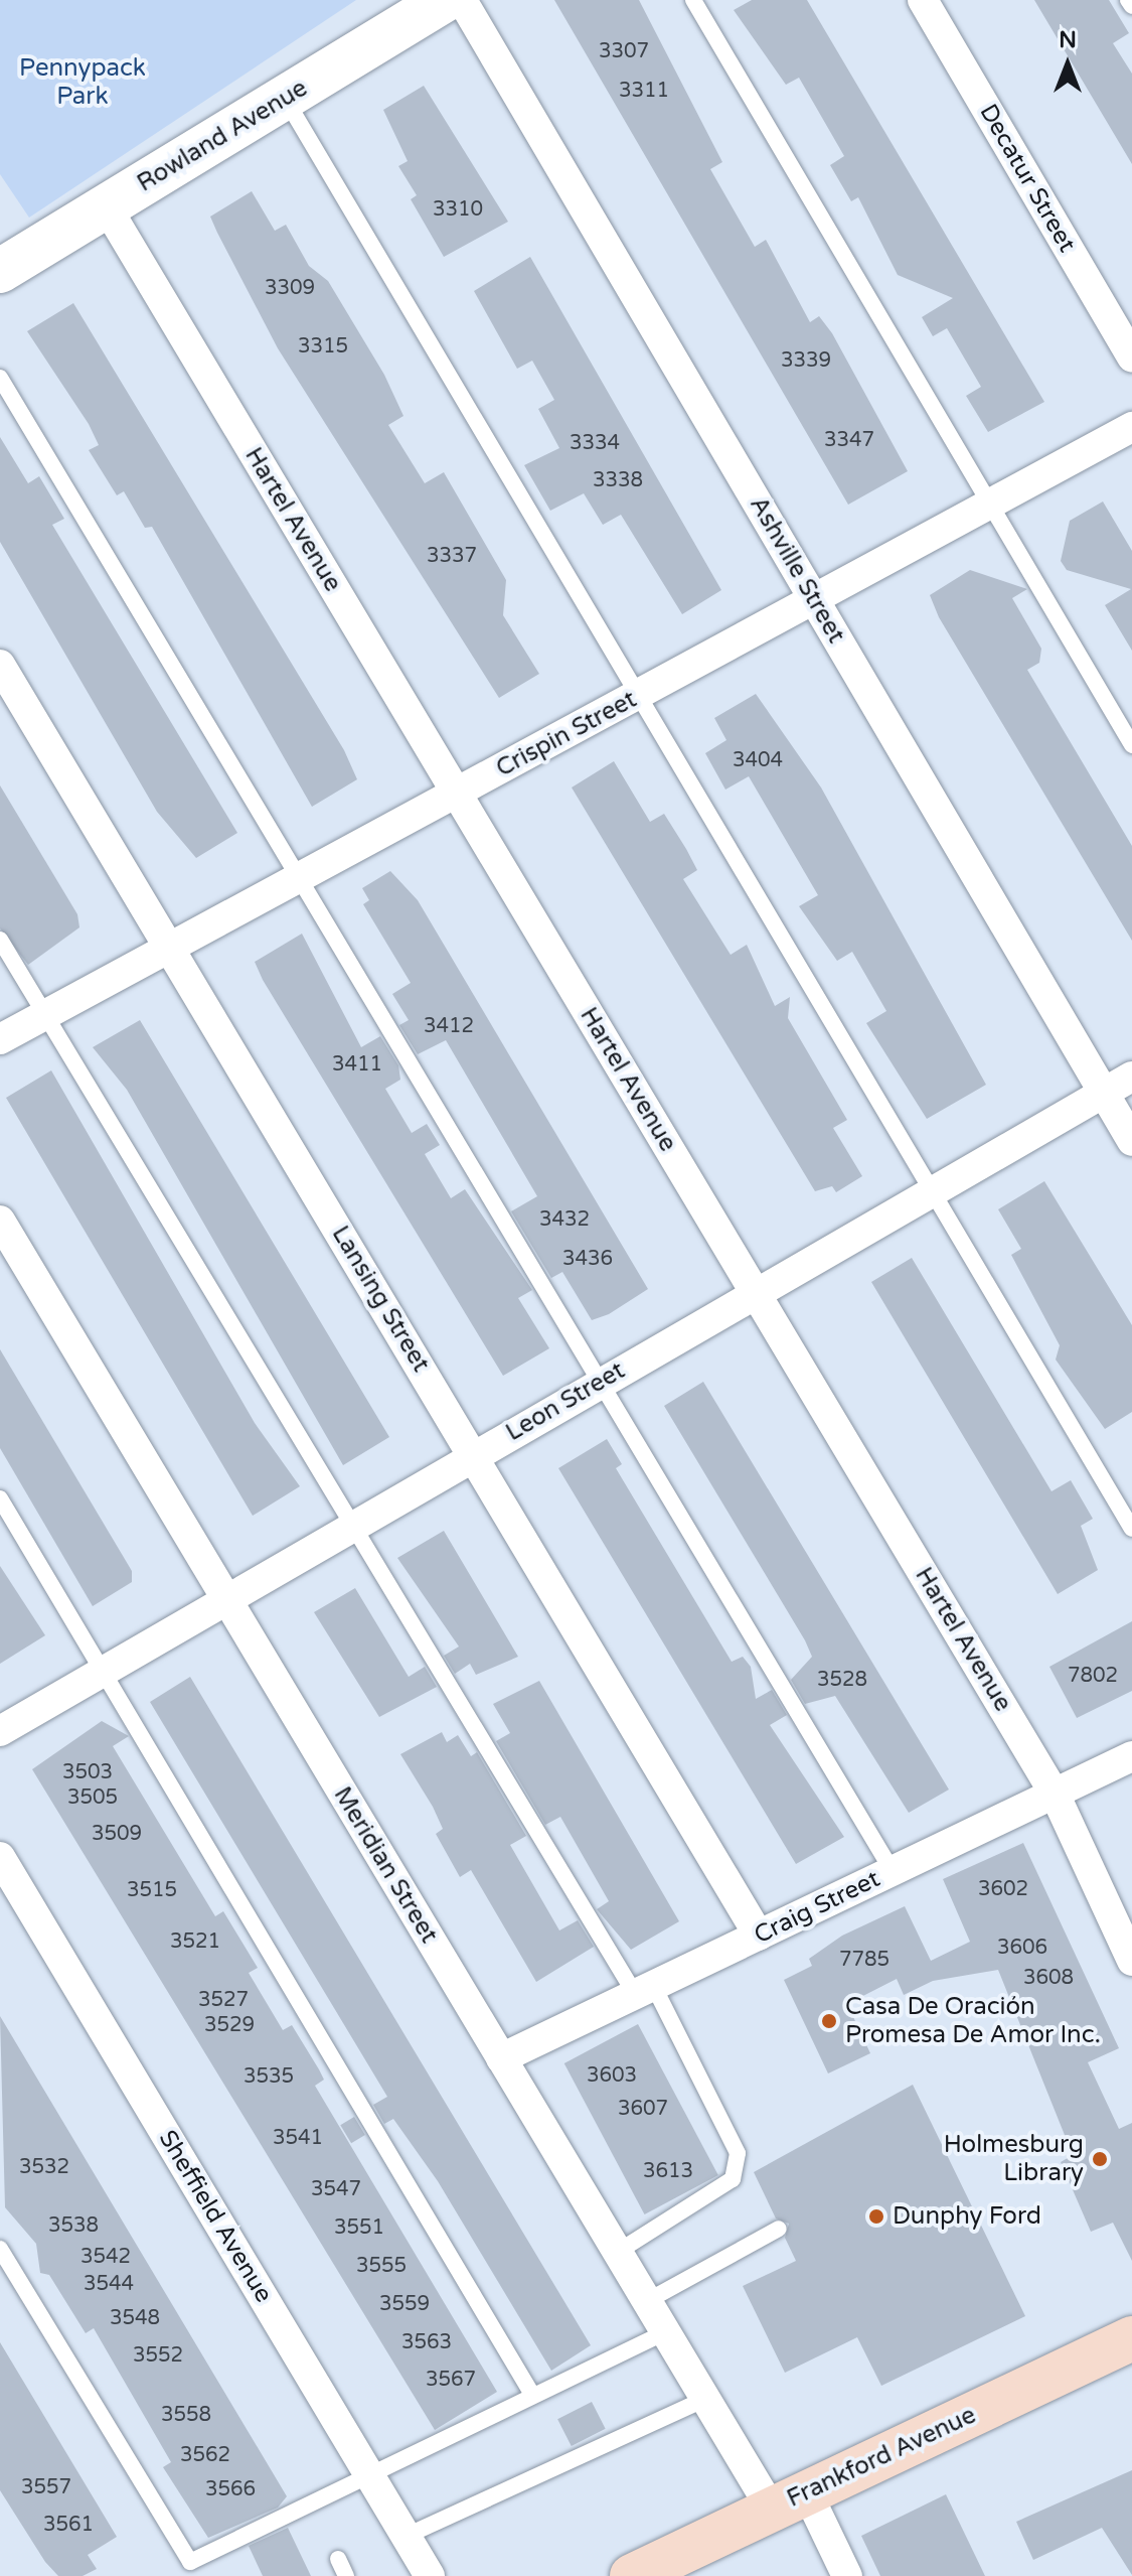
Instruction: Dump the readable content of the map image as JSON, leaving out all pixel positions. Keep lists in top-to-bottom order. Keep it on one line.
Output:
{"streets":{"main road":["Frankford Avenue"],"street":["Rowland Avenue","Decatur Street","Hartel Avenue","Ashville Street","Crispin Street","Lansing Street","Leon Street","Meridian Street","Craig Street","Sheffield Avenue"]},"crossings":[["Rowland Avenue","Hartel Avenue"],["Hartel Avenue","Crispin Street"],["Hartel Avenue","Leon Street"],["Hartel Avenue","Craig Street"],["Ashville Street","Crispin Street"],["Ashville Street","Leon Street"],["Crispin Street","Lansing Street"],["Lansing Street","Leon Street"],["Lansing Street","Craig Street"],["Leon Street","Meridian Street"],["Meridian Street","Craig Street"],["Meridian Street","Frankford Avenue"]],"parks":["Pennypack Park"],"places":["Casa De Oración Promesa De Amor Inc.","Holmesburg Library","Dunphy Ford"],"house_numbers":["3307","3311","3310","3309","3315","3339","3347","3334","3338","3337","3404","3412","3411","3432","3436","7802","3528","3503","3505","3509","3602","3515","3521","3606","7785","3608","3527","3529","3603","3535","3607","3541","3532","3613","3547","3538","3551","3542","3555","3544","3559","3548","3563","3552","3567","3558","3562","3557","3566","3561"],"north":"top"}
